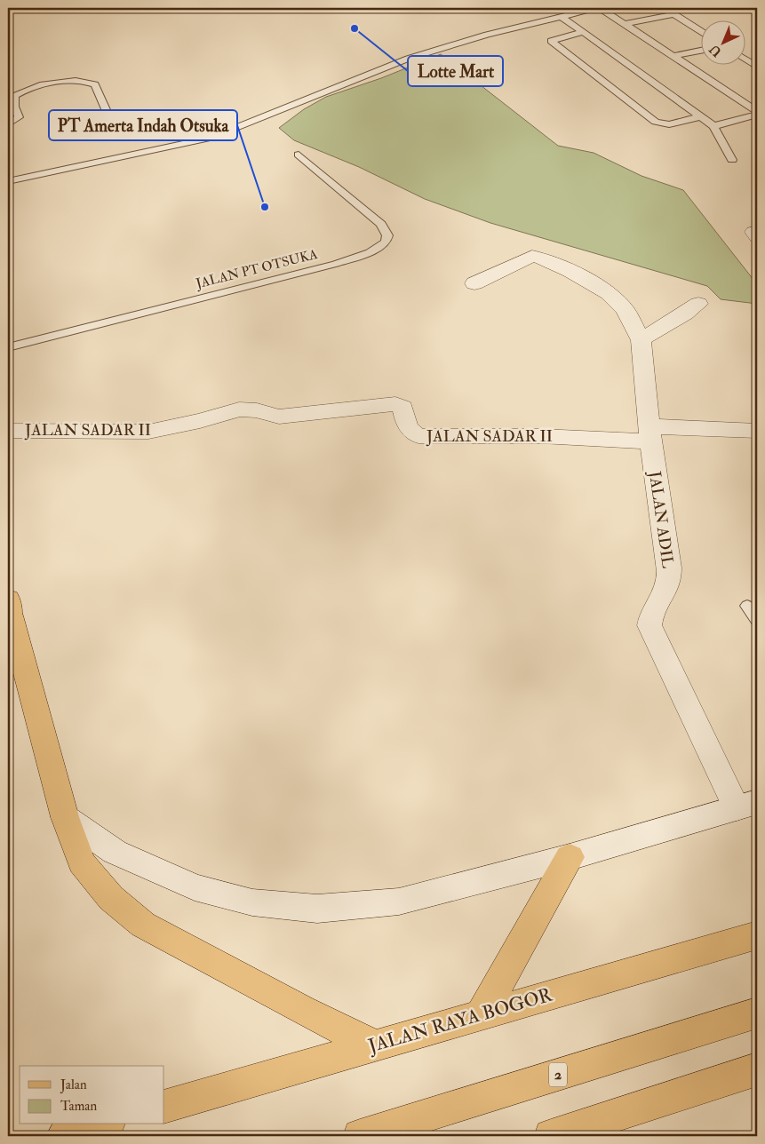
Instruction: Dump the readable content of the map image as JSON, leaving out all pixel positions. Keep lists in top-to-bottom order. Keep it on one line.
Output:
{"streets":{"highway":["JALAN RAYA BOGOR","2"],"street":["JALAN SADAR II","JALAN ADIL"],"lane":["JALAN PT OTSUKA"]},"crossings":[["JALAN SADAR II","JALAN ADIL"]],"places":["Lotte Mart","PT Amerta Indah Otsuka"],"legend":["Jalan","Taman"],"north":"bottom left"}
